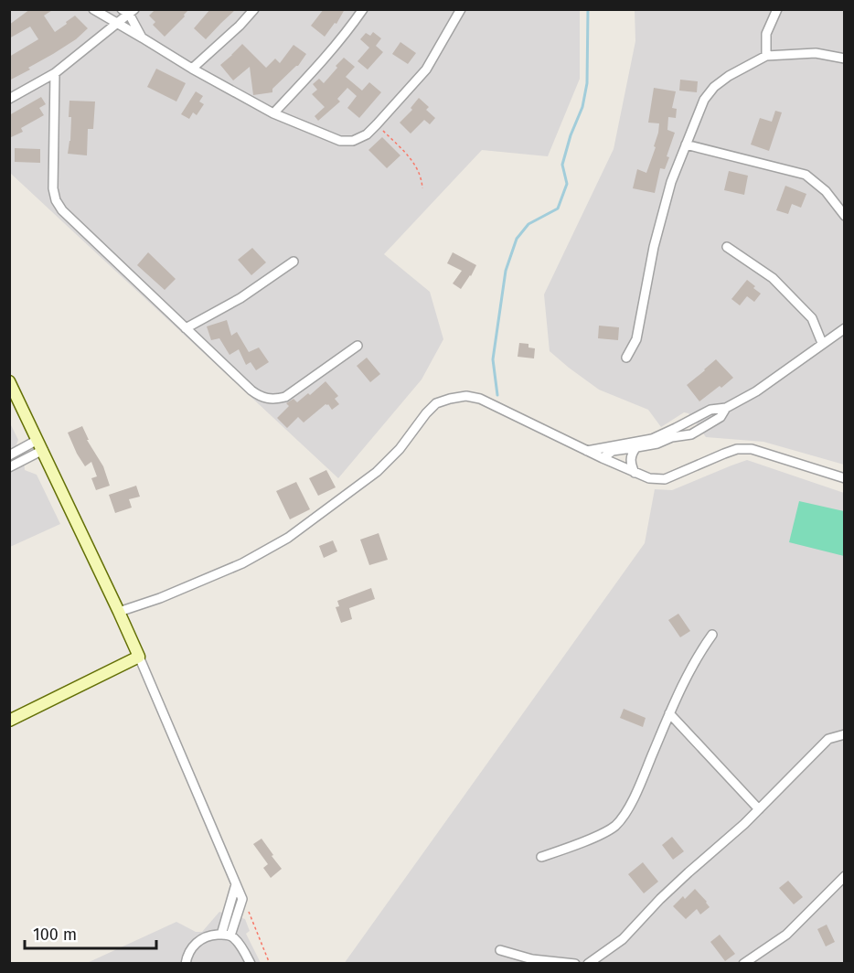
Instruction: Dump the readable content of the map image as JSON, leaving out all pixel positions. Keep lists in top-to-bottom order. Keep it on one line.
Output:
{"scale_bar":"100 m"}
